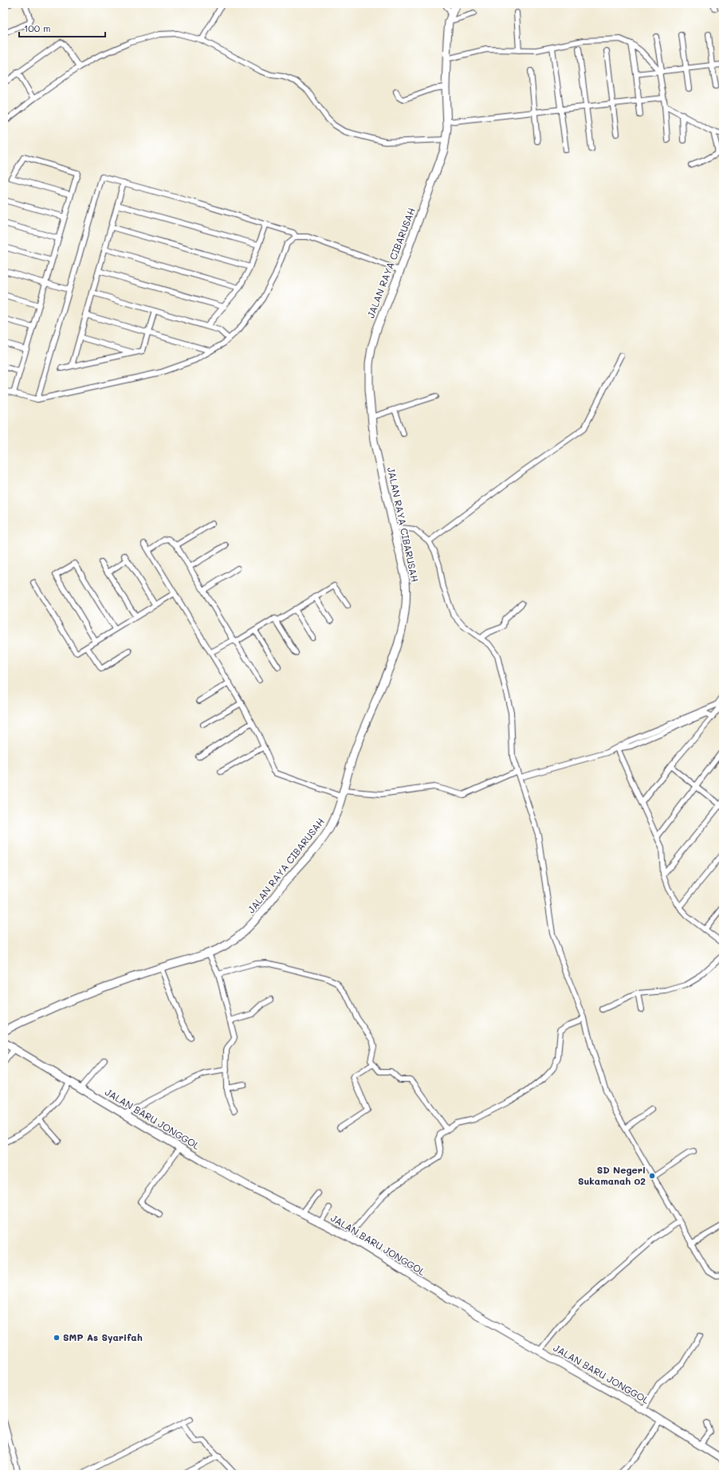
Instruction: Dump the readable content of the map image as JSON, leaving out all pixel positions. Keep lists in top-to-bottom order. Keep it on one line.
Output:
{"streets":{"main road":["JALAN RAYA CIBARUSAH","JALAN BARU JONGGOL"]},"places":["SD Negeri Sukamanah 02","SMP As Syarifah"],"scale_bar":"100 m"}
